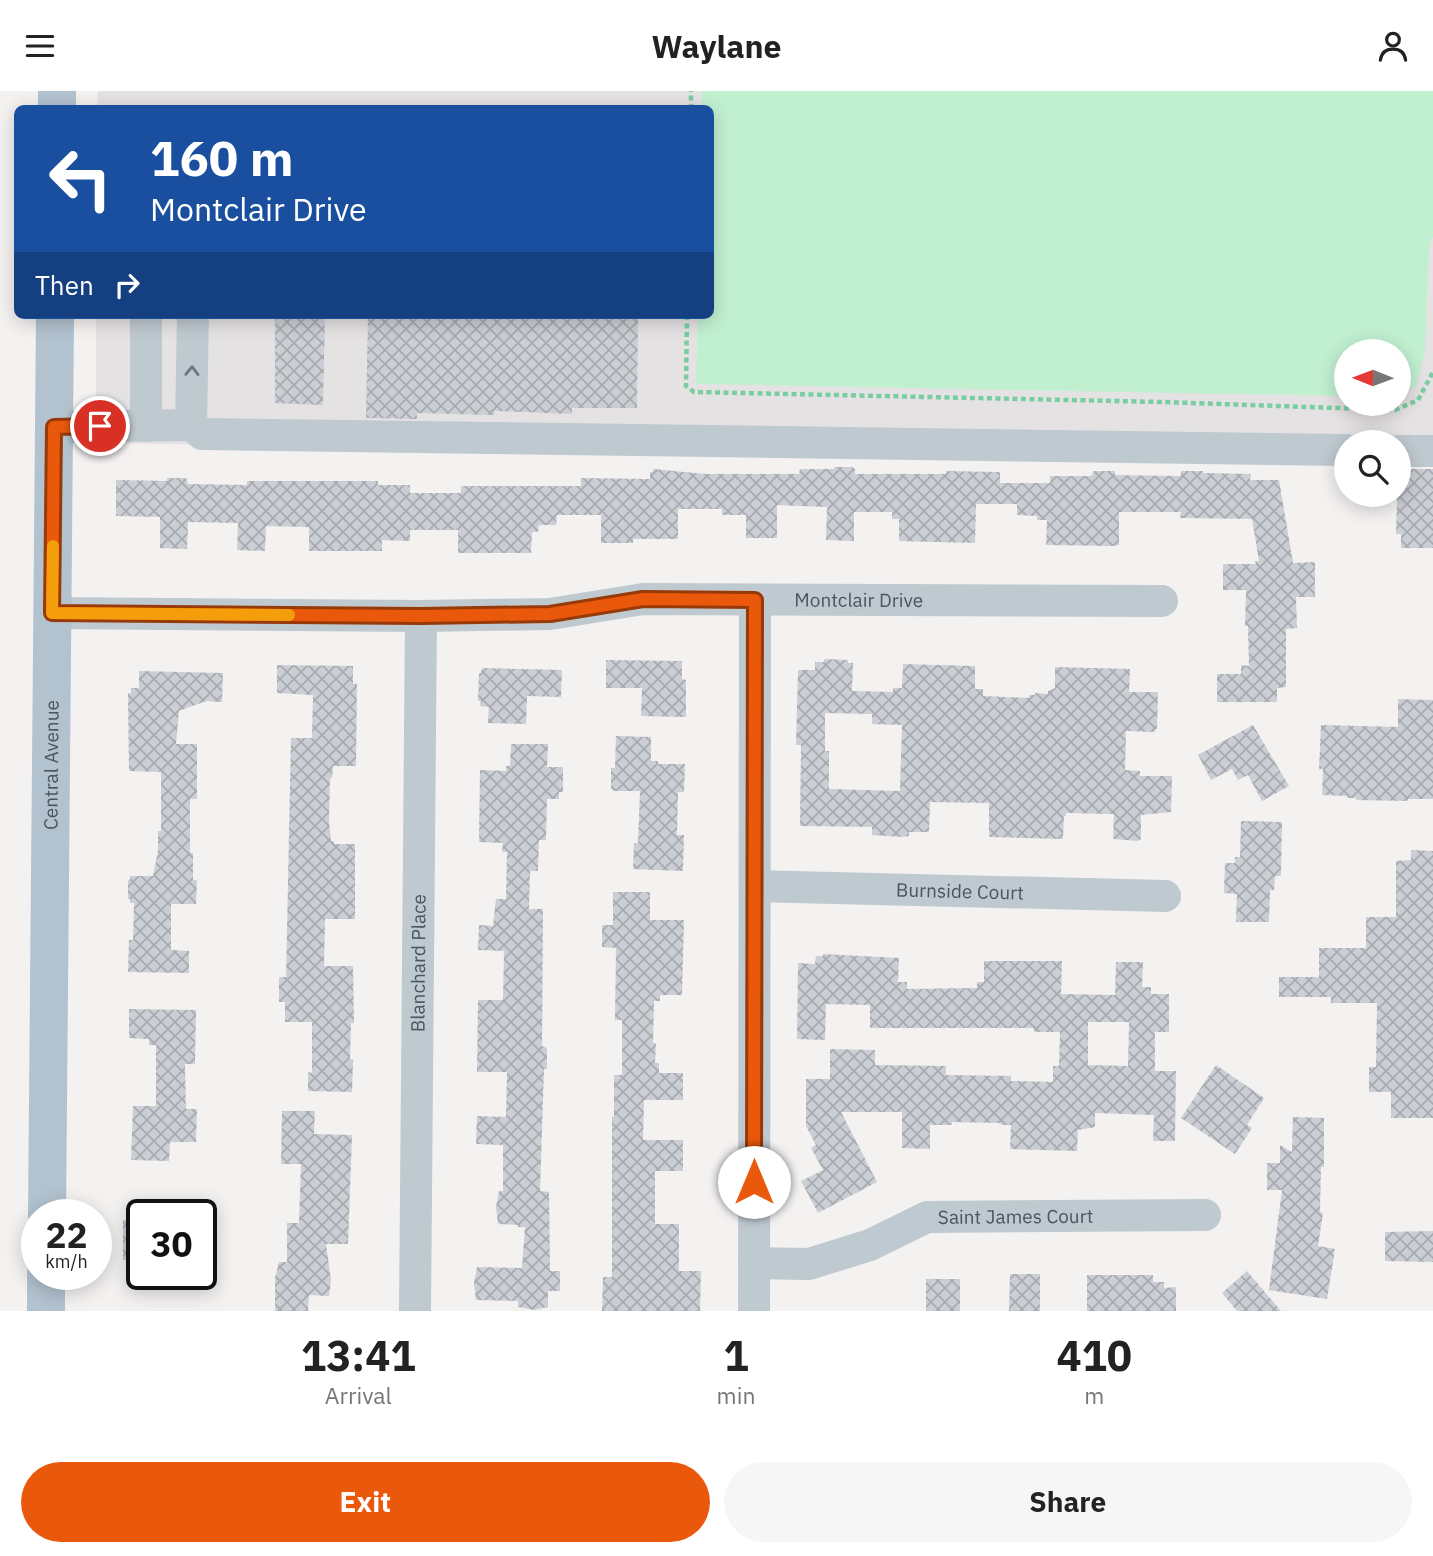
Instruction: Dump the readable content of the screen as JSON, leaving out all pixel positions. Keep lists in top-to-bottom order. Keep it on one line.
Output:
{"streets":{"main road":["Central Avenue"],"street":["Montclair Drive","Burnside Court","Blanchard Place","Saint James Court"]},"crossings":[["Montclair Drive","Central Avenue"],["Montclair Drive","Blanchard Place"]],"north":"left","page":{"header":"Waylane","turn":["160 m","Montclair Drive"],"then":"Then","speed":"22 km/h","limit":"30","eta":["13:41","Arrival","1","min","410","m"],"buttons":["Exit","Share"]}}
